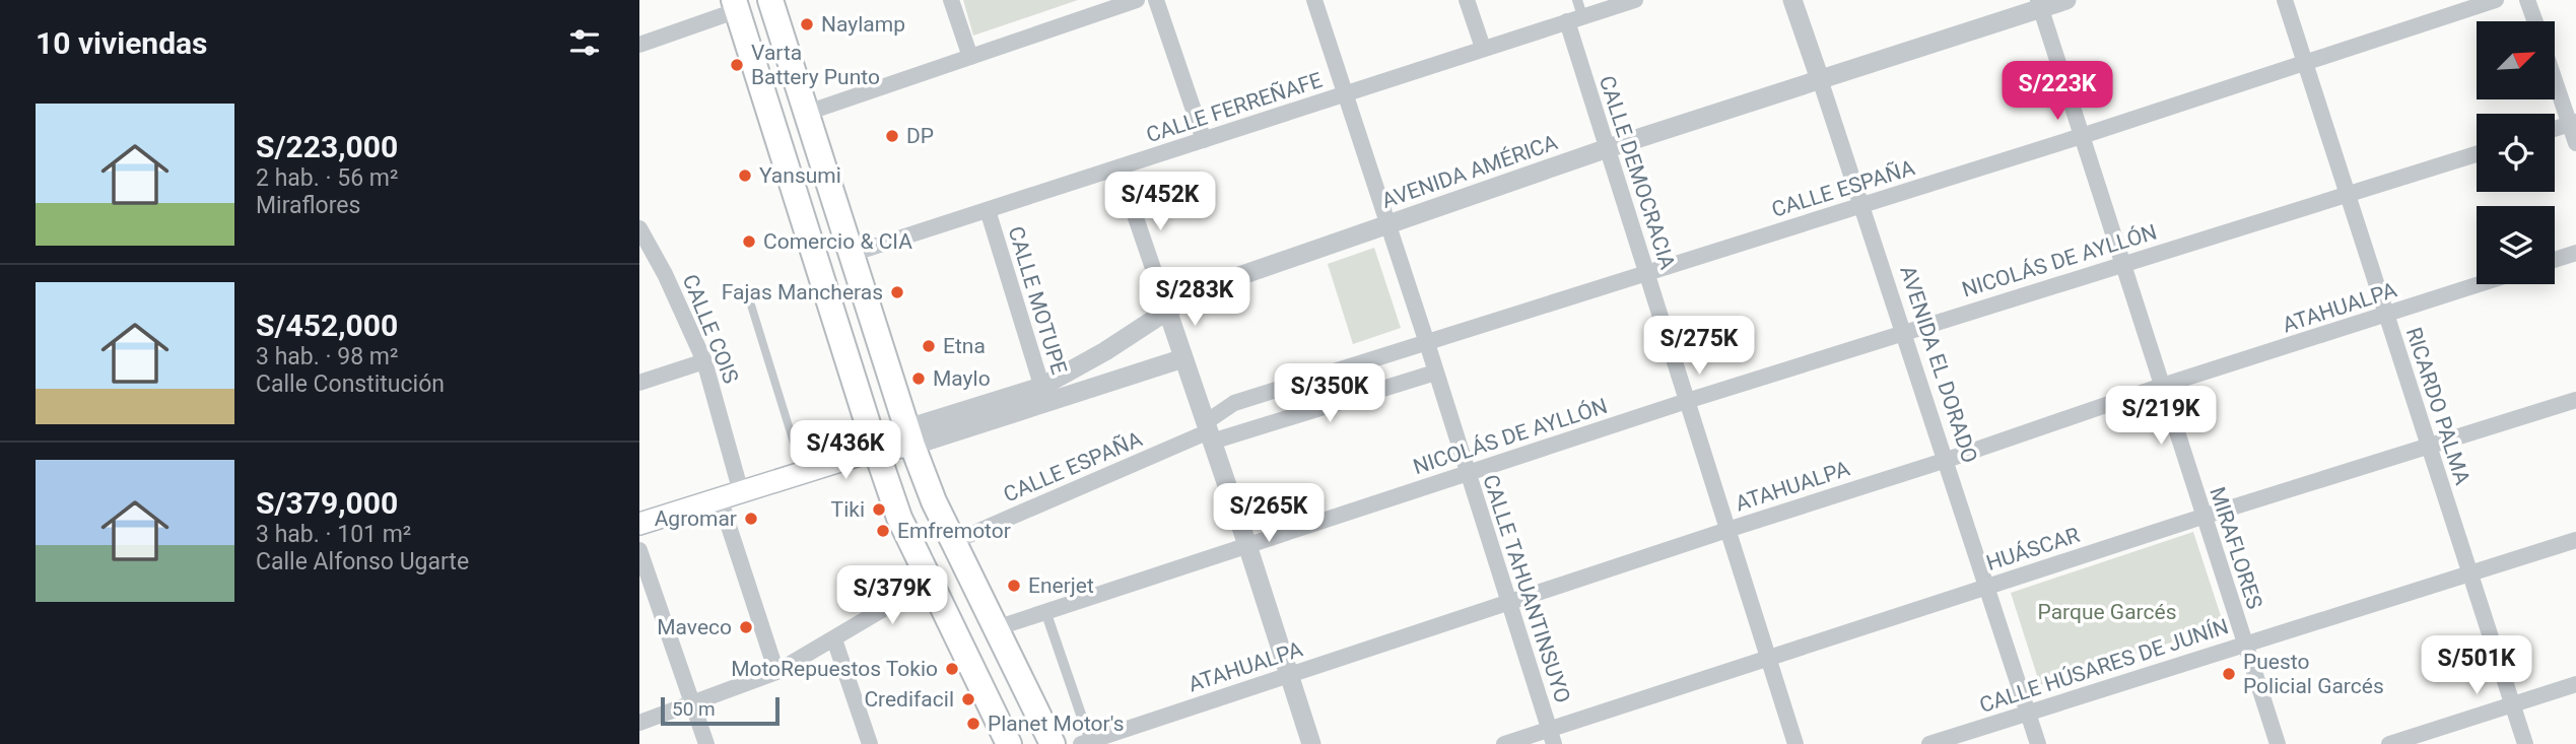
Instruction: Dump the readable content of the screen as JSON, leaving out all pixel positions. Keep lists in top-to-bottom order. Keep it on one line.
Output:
{"streets":{"street":["CALLE FERREÑAFE","AVENIDA AMÉRICA","CALLE DEMOCRACIA","CALLE ESPAÑA","NICOLÁS DE AYLLÓN","CALLE MOTUPE","ATAHUALPA","CALLE COIS","AVENIDA EL DORADO","RICARDO PALMA","MIRAFLORES","HUÁSCAR","CALLE TAHUANTINSUYO","CALLE HÚSARES DE JUNÍN"]},"crossings":[["CALLE FERREÑAFE","CALLE DEMOCRACIA"],["CALLE FERREÑAFE","CALLE MOTUPE"],["CALLE FERREÑAFE","CALLE TAHUANTINSUYO"],["AVENIDA AMÉRICA","CALLE DEMOCRACIA"],["AVENIDA AMÉRICA","CALLE MOTUPE"],["AVENIDA AMÉRICA","AVENIDA EL DORADO"],["AVENIDA AMÉRICA","MIRAFLORES"],["AVENIDA AMÉRICA","CALLE TAHUANTINSUYO"],["CALLE DEMOCRACIA","CALLE ESPAÑA"],["CALLE DEMOCRACIA","NICOLÁS DE AYLLÓN"],["CALLE DEMOCRACIA","ATAHUALPA"],["CALLE DEMOCRACIA","HUÁSCAR"],["CALLE ESPAÑA","AVENIDA EL DORADO"],["CALLE ESPAÑA","RICARDO PALMA"],["CALLE ESPAÑA","MIRAFLORES"],["CALLE ESPAÑA","CALLE TAHUANTINSUYO"],["NICOLÁS DE AYLLÓN","AVENIDA EL DORADO"],["NICOLÁS DE AYLLÓN","RICARDO PALMA"],["NICOLÁS DE AYLLÓN","MIRAFLORES"],["NICOLÁS DE AYLLÓN","CALLE TAHUANTINSUYO"],["ATAHUALPA","AVENIDA EL DORADO"],["ATAHUALPA","RICARDO PALMA"],["ATAHUALPA","MIRAFLORES"],["ATAHUALPA","CALLE TAHUANTINSUYO"],["AVENIDA EL DORADO","HUÁSCAR"],["AVENIDA EL DORADO","CALLE HÚSARES DE JUNÍN"],["RICARDO PALMA","HUÁSCAR"],["RICARDO PALMA","CALLE HÚSARES DE JUNÍN"],["MIRAFLORES","HUÁSCAR"],["MIRAFLORES","CALLE HÚSARES DE JUNÍN"],["HUÁSCAR","CALLE TAHUANTINSUYO"]],"parks":["Parque Garcés"],"places":["Naylamp","Varta Battery Punto","DP","Yansumi","Comercio & CIA","Fajas Mancheras","Etna","Maylo","Tiki","Agromar","Emfremotor","Enerjet","Maveco","MotoRepuestos Tokio","Puesto Policial Garcés","Credifacil","Planet Motor's"],"scale_bar":"50 m","north":"top right","page":{"heading":"10 viviendas","price":["S/223K","S/452K","S/283K","S/275K","S/350K","S/219K","S/436K","S/265K","S/379K","S/501K"],"list":[{"name":"S/223,000","note":"2 hab. · 56 m² · Miraflores"},{"name":"S/452,000","note":"3 hab. · 98 m² · Calle Constitución"},{"name":"S/379,000","note":"3 hab. · 101 m² · Calle Alfonso Ugarte"}],"scale":"50 m"}}
